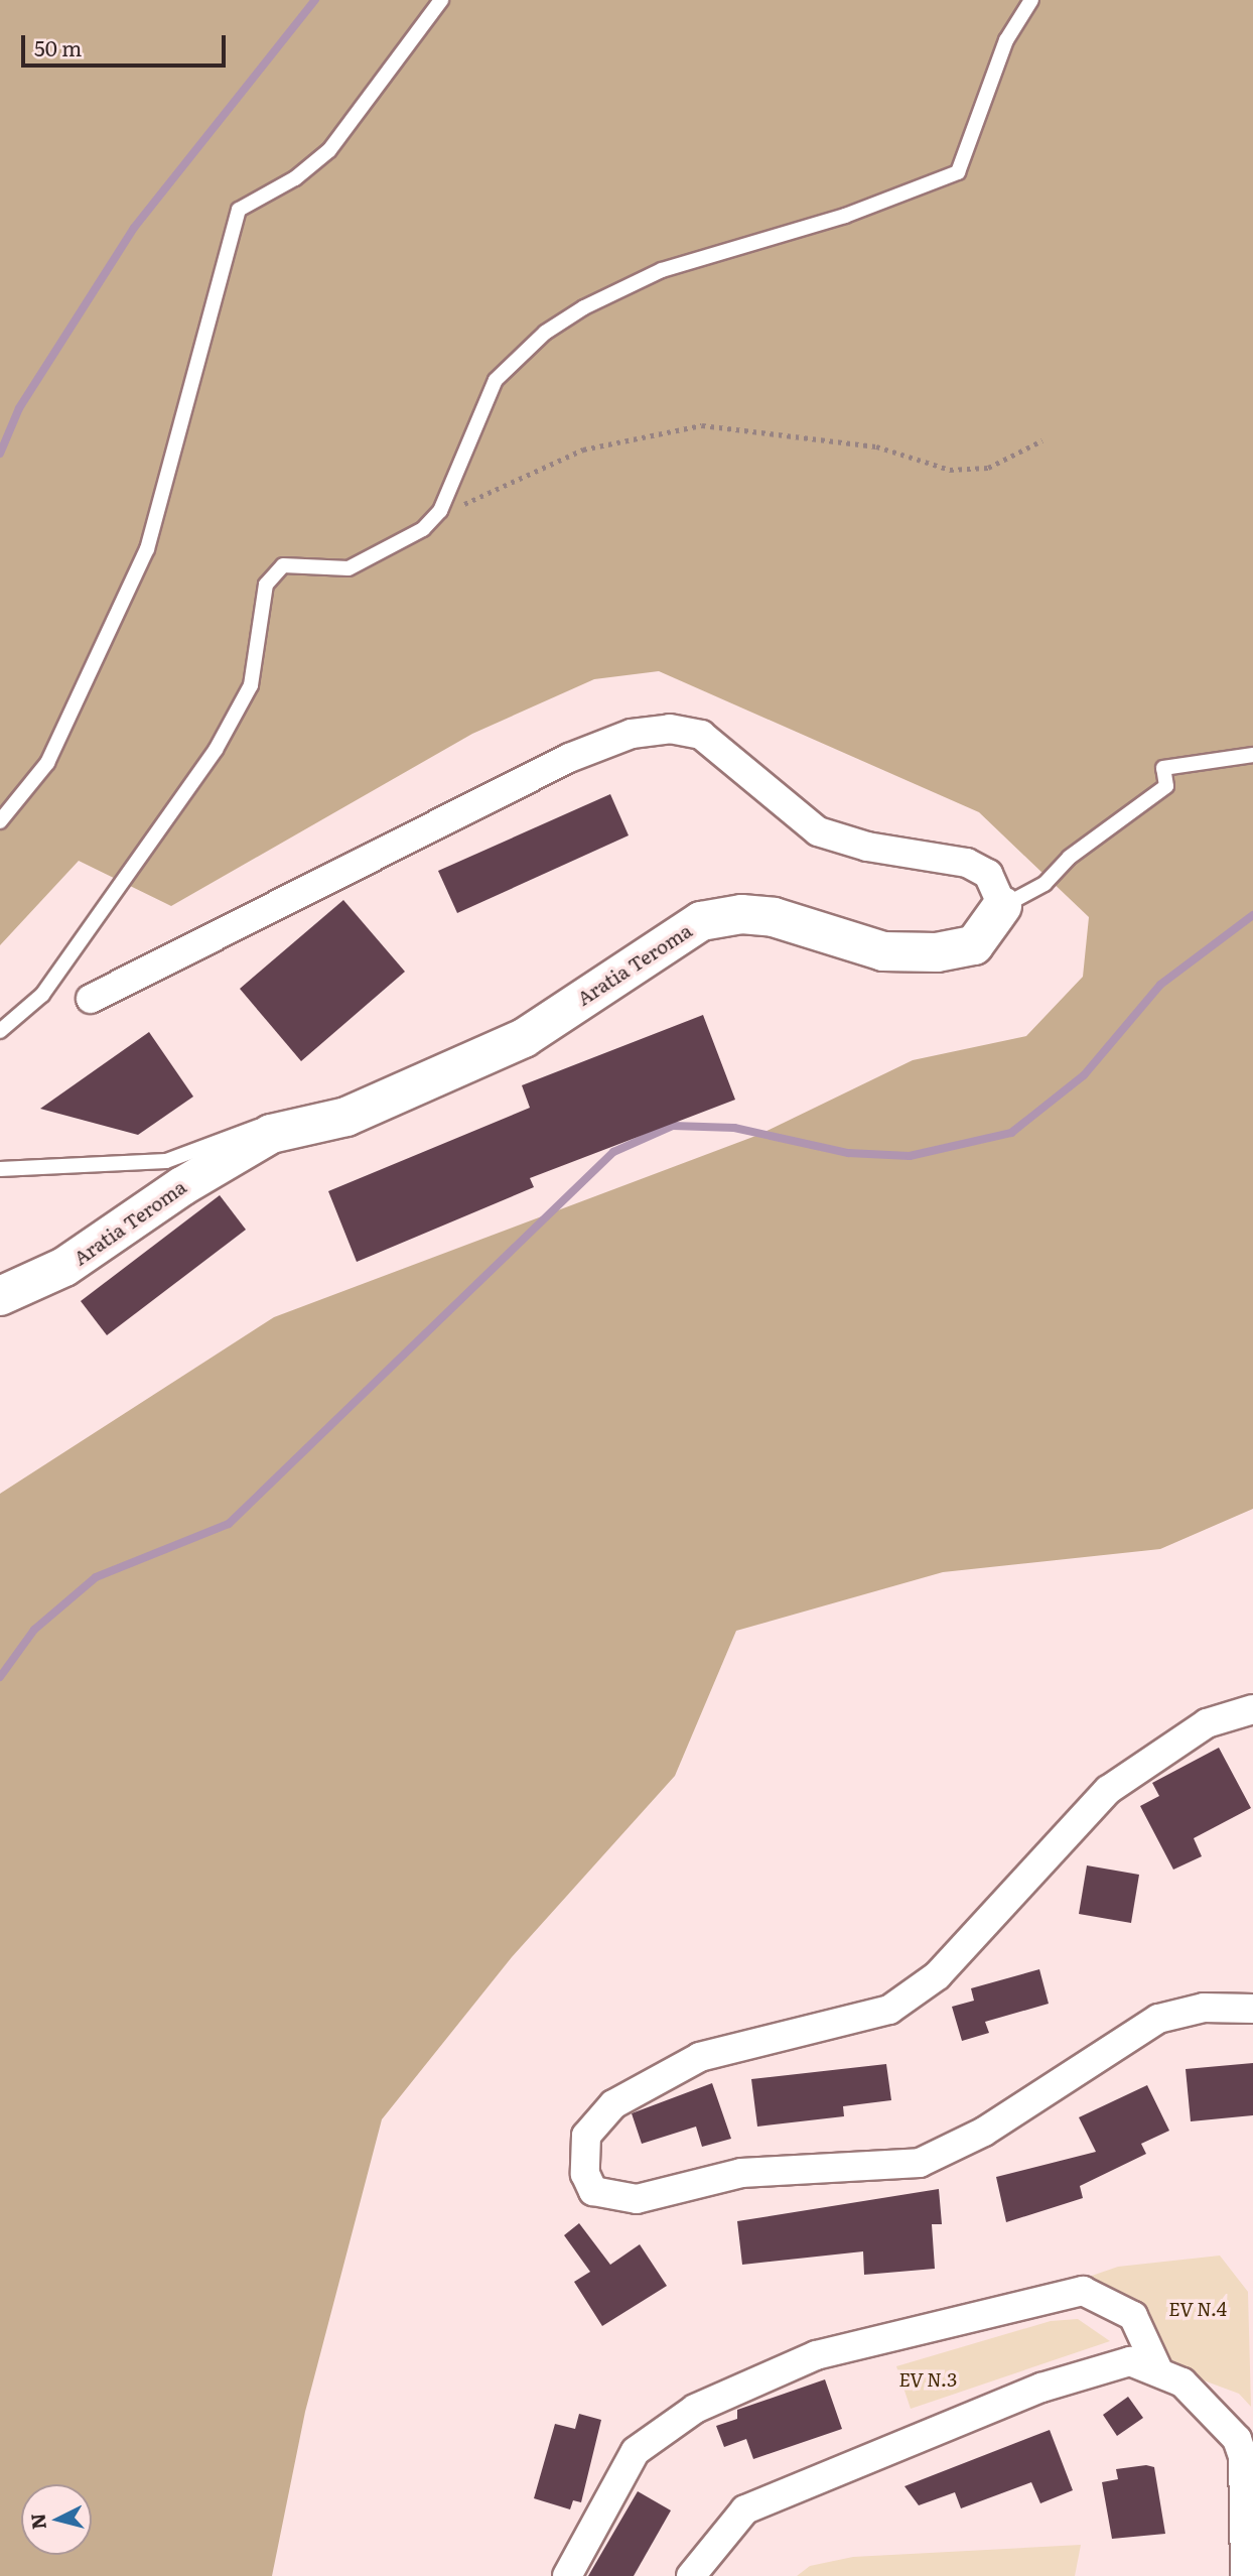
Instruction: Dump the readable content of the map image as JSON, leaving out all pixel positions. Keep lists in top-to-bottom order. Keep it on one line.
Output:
{"streets":{"main road":["Aratia Teroma"]},"parks":["EV N.4","EV N.3"],"scale_bar":"50 m","north":"left"}
